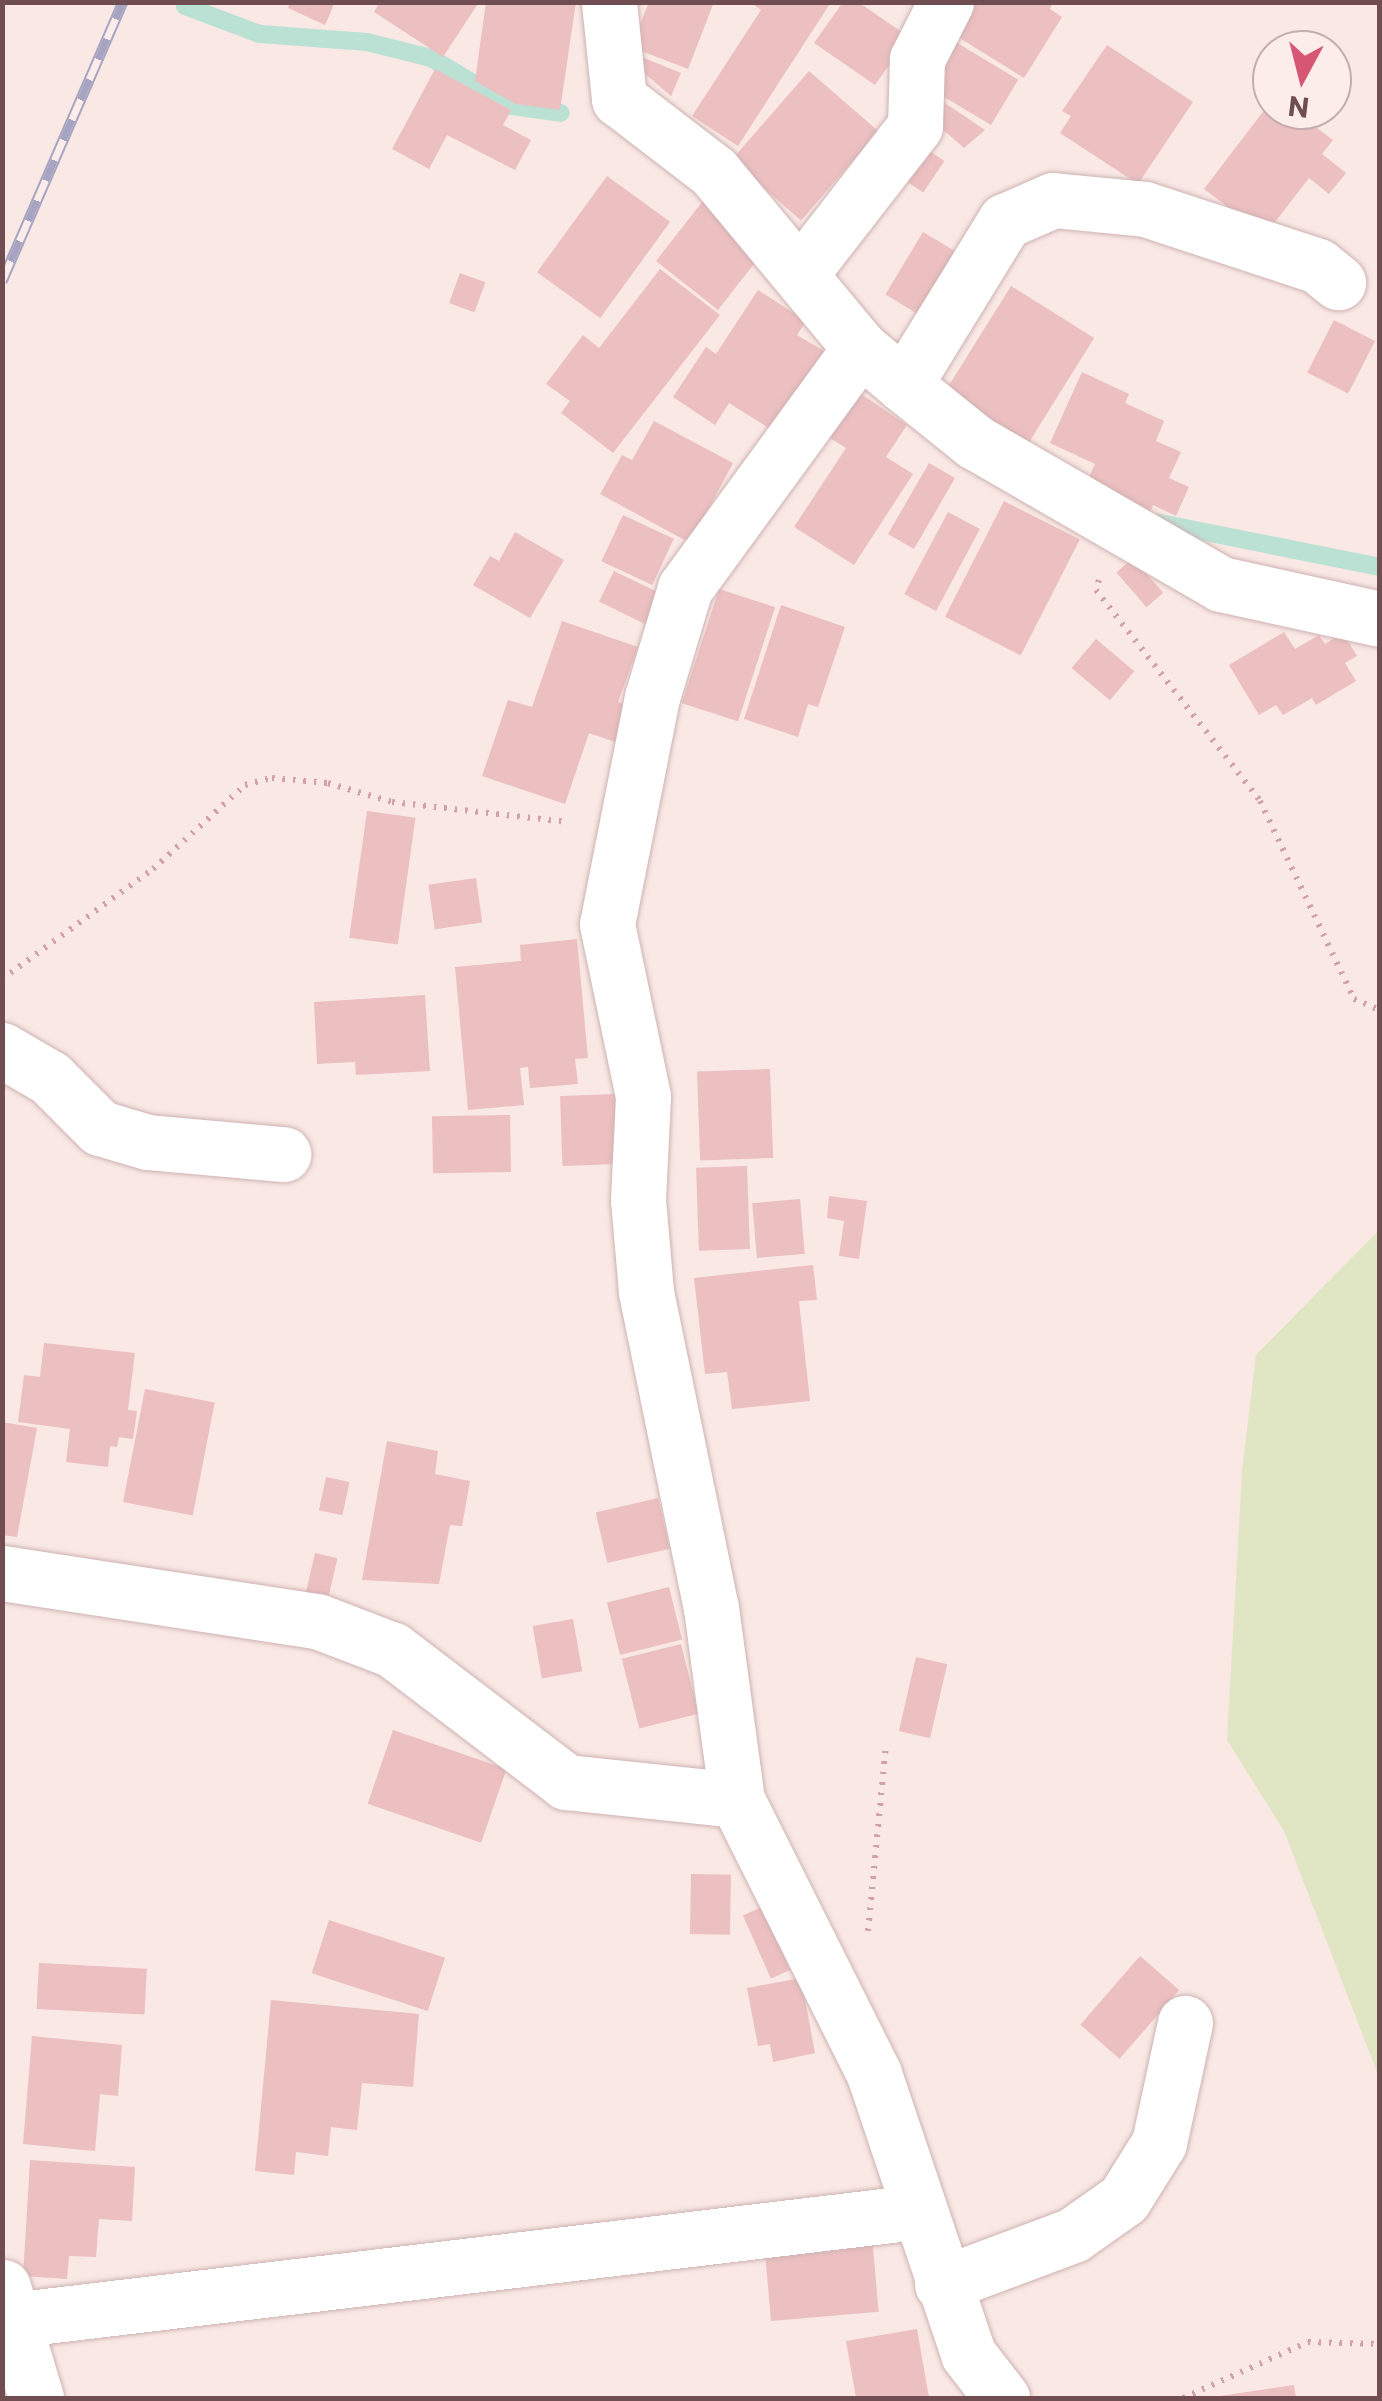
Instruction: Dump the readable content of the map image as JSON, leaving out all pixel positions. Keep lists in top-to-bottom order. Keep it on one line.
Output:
{"north":"bottom"}
